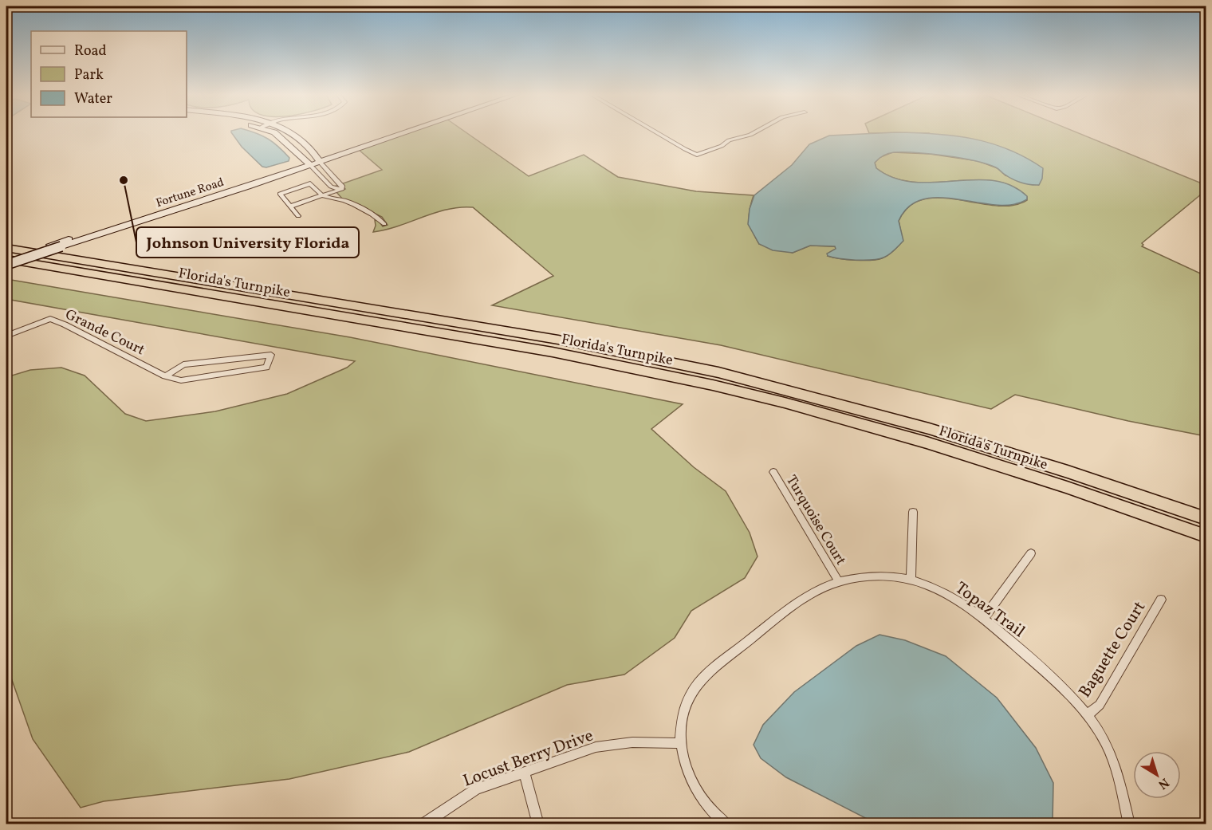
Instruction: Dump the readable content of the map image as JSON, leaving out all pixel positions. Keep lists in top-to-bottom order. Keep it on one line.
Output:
{"streets":{"highway":["Florida's Turnpike"],"main road":["Fortune Road"],"street":["Grande Court","Turquoise Court","Topaz Trail","Baguette Court","Locust Berry Drive"]},"crossings":[["Fortune Road","Florida's Turnpike"],["Turquoise Court","Topaz Trail"],["Topaz Trail","Baguette Court"],["Topaz Trail","Locust Berry Drive"]],"places":["Johnson University Florida"],"legend":["Road","Park","Water"],"north":"bottom right"}
